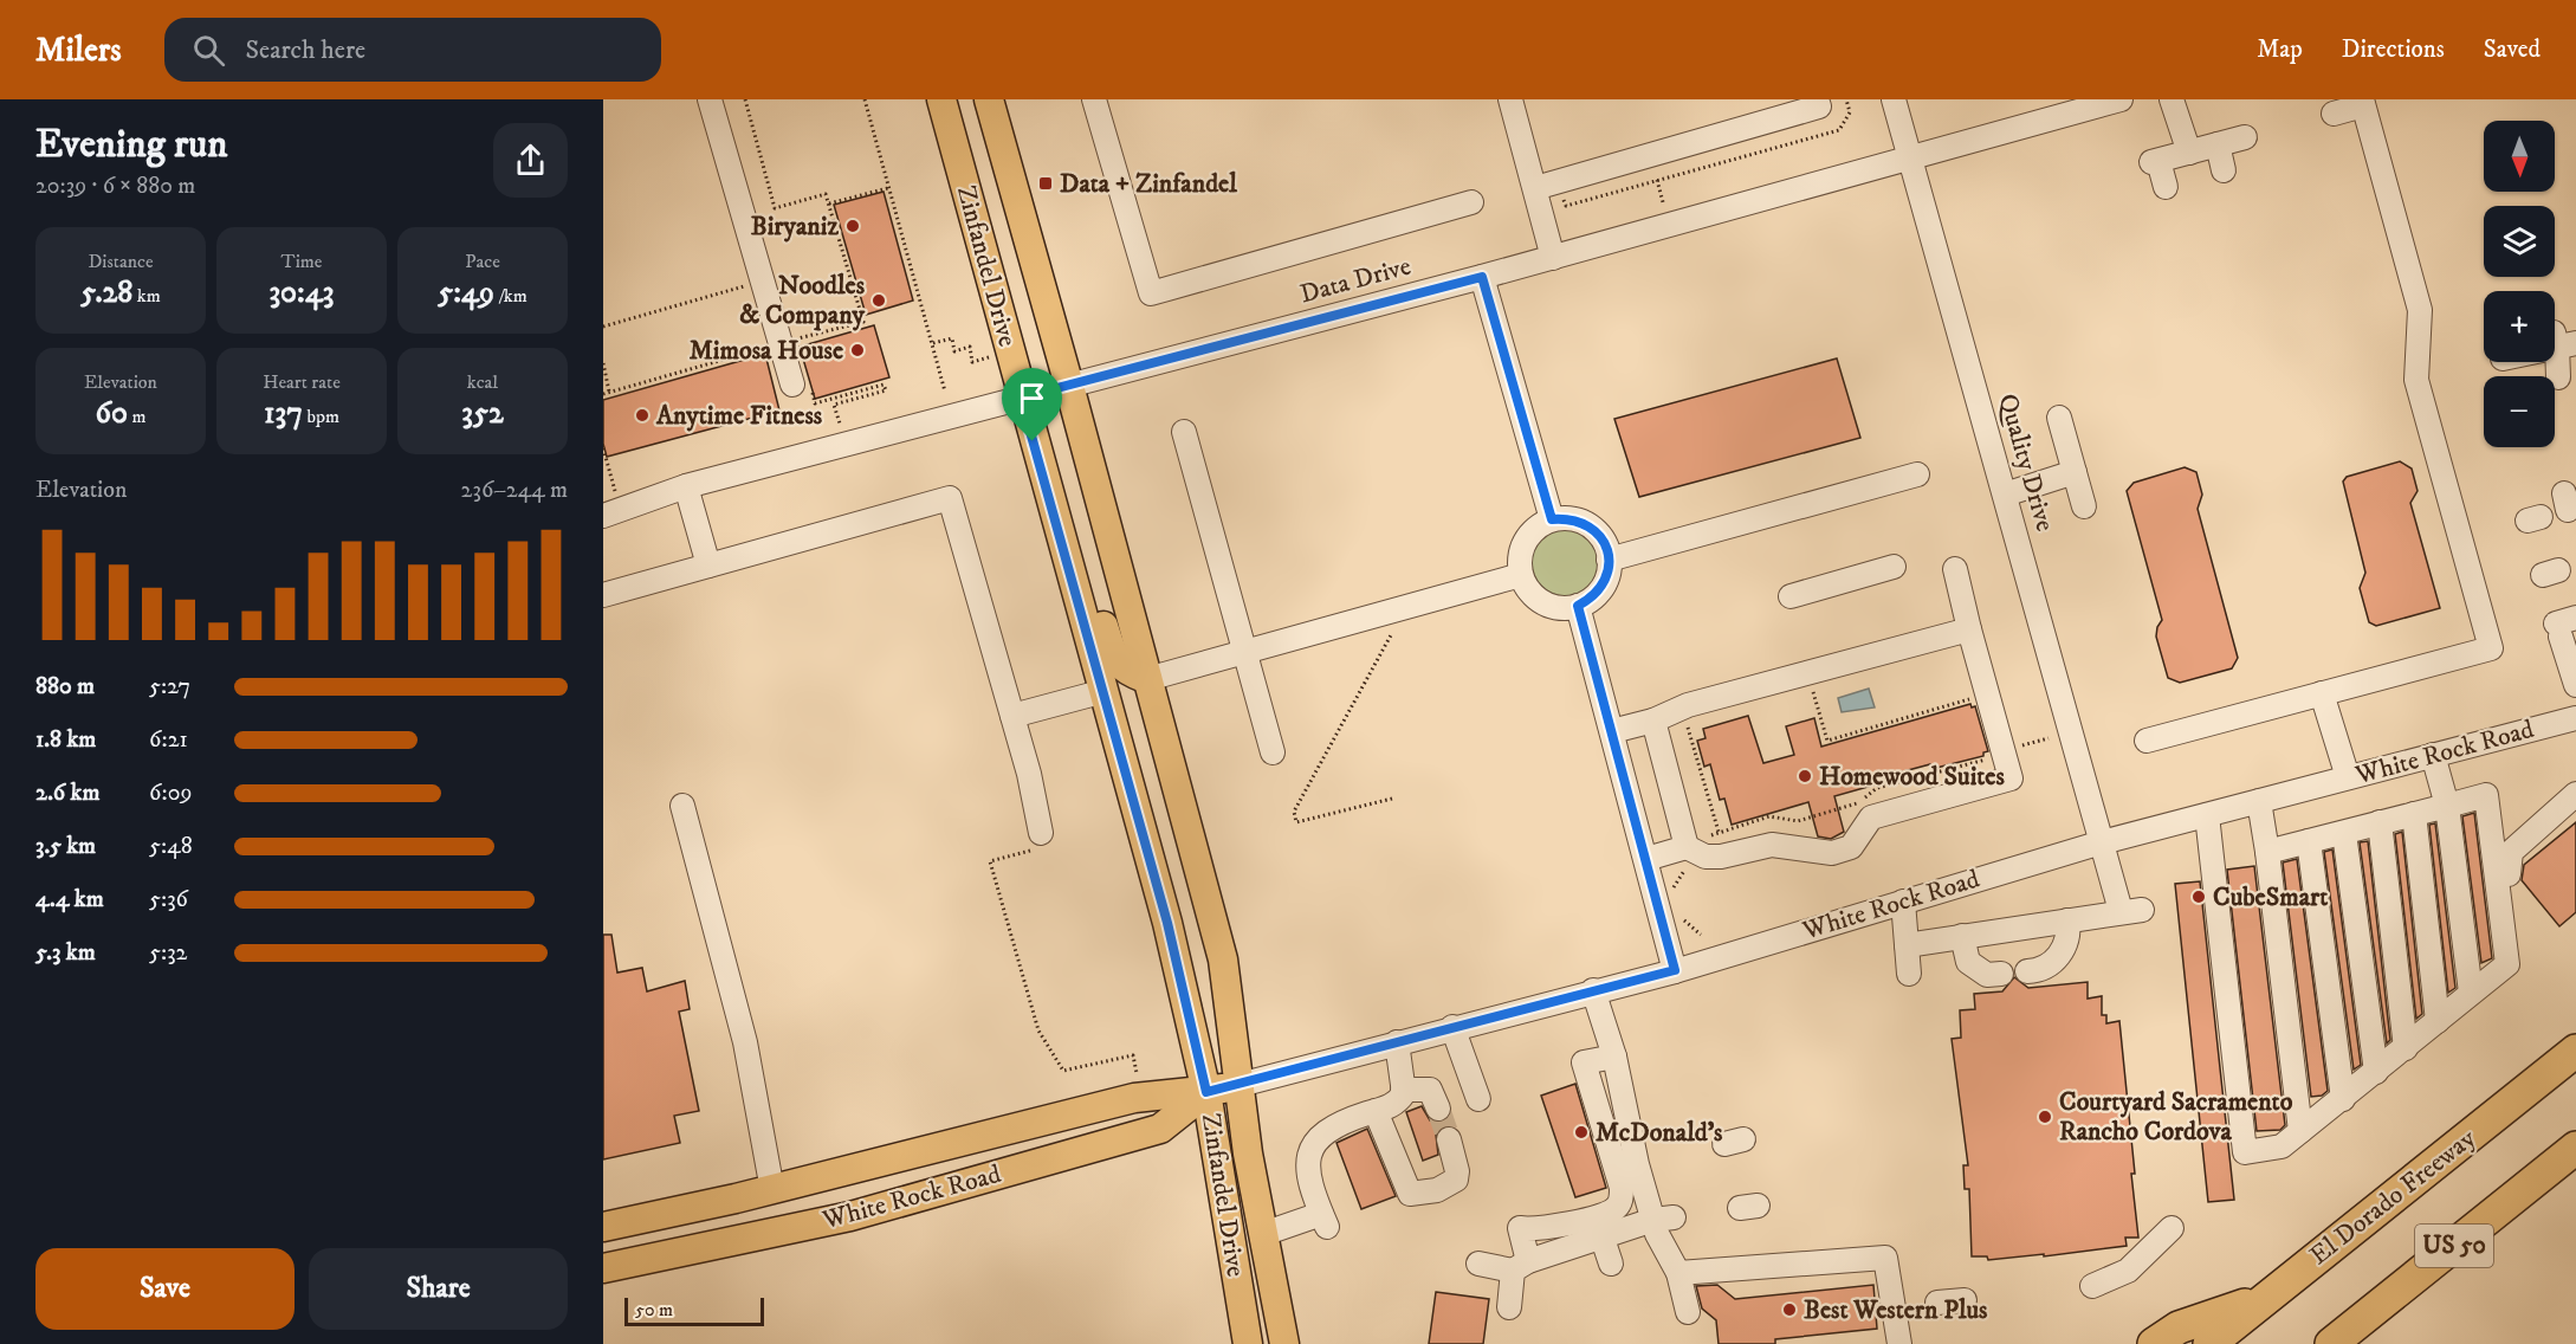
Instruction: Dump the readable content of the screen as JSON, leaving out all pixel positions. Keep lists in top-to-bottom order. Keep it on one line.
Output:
{"streets":{"highway":["El Dorado Freeway","US 50"],"main road":["Zinfandel Drive","White Rock Road"],"street":["Data Drive","Quality Drive"]},"crossings":[["Zinfandel Drive","Data Drive"],["Zinfandel Drive","White Rock Road"],["Data Drive","Quality Drive"],["Quality Drive","White Rock Road"]],"places":{"transit":["Data + Zinfandel"],"other":["Biryaniz","Noodles & Company","Mimosa House","Anytime Fitness","Homewood Suites","CubeSmart","Courtyard Sacramento Rancho Cordova","McDonald's","Best Western Plus"]},"scale_bar":"50 m","north":"bottom","page":{"header":"Milers","search":"Search here","nav":["Map","Directions","Saved"],"heading":["Evening run","20:39 · 6 × 880 m"],"map_buttons":["+","−"],"stats":[["Distance","5.28 km"],["Time","30:43"],["Pace","5:49 /km"],["Elevation","60 m"],["Heart rate","137 bpm"],["kcal","352"]],"chart":["Elevation","236–244 m"],"list":[{"name":"880 m","note":"5:27"},{"name":"1.8 km","note":"6:21"},{"name":"2.6 km","note":"6:09"},{"name":"3.5 km","note":"5:48"},{"name":"4.4 km","note":"5:36"},{"name":"5.3 km","note":"5:32"}],"buttons":["Save","Share"],"scale":"50 m"}}
